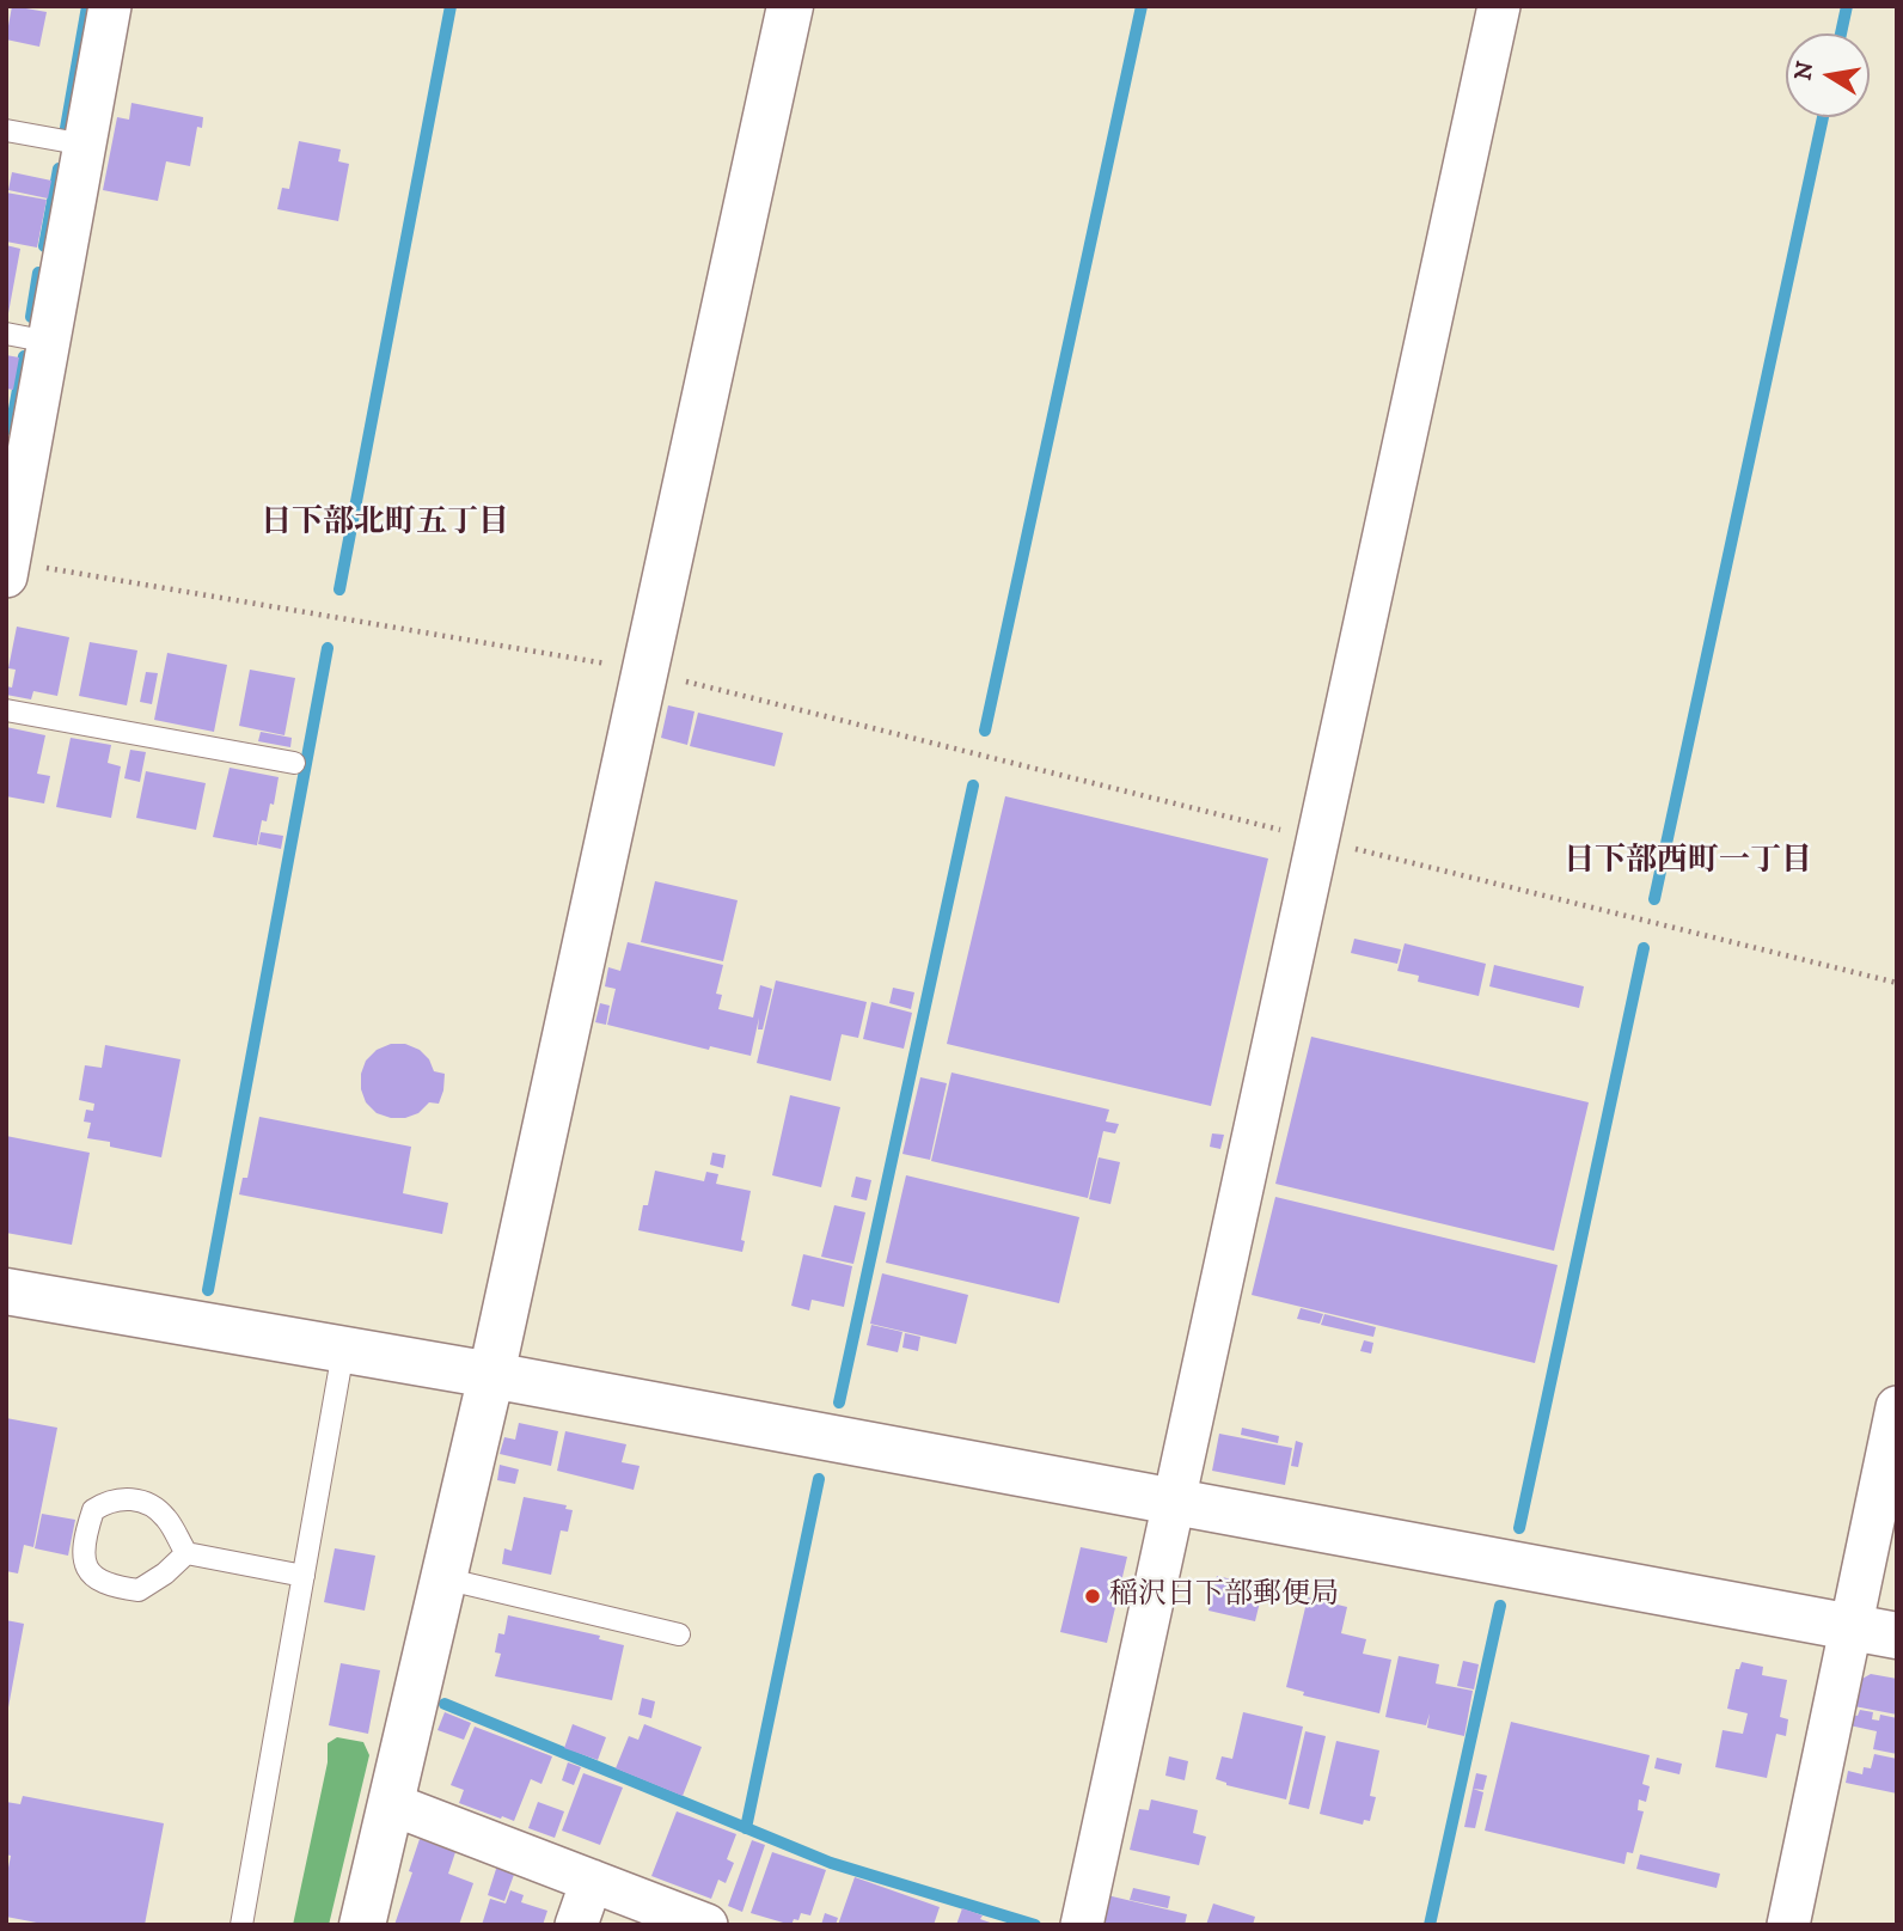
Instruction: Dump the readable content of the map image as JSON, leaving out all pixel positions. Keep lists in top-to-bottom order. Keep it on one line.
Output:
{"districts":["日下部北町五丁目","日下部西町一丁目"],"places":["稲沢日下部郵便局"],"north":"left"}
